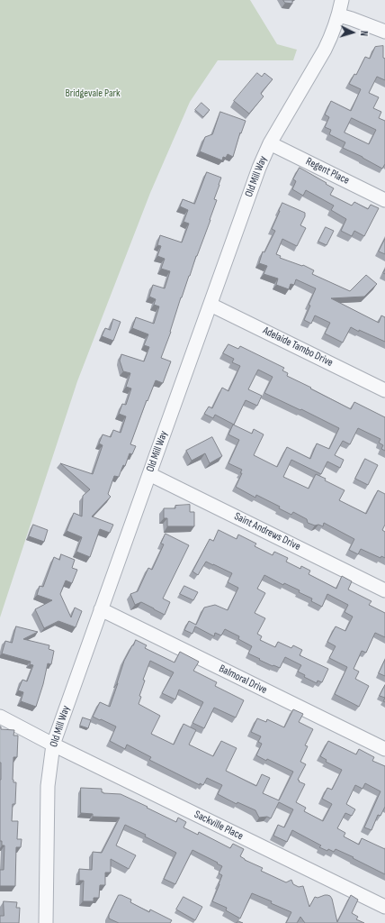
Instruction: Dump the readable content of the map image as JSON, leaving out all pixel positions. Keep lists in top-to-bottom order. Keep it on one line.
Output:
{"streets":{"street":["Regent Place","Old Mill Way","Adelaide Tambo Drive","Saint Andrews Drive","Balmoral Drive","Sackville Place"]},"crossings":[["Regent Place","Old Mill Way"],["Old Mill Way","Adelaide Tambo Drive"],["Old Mill Way","Saint Andrews Drive"],["Old Mill Way","Balmoral Drive"],["Old Mill Way","Sackville Place"]],"parks":["Bridgevale Park"],"north":"right"}
